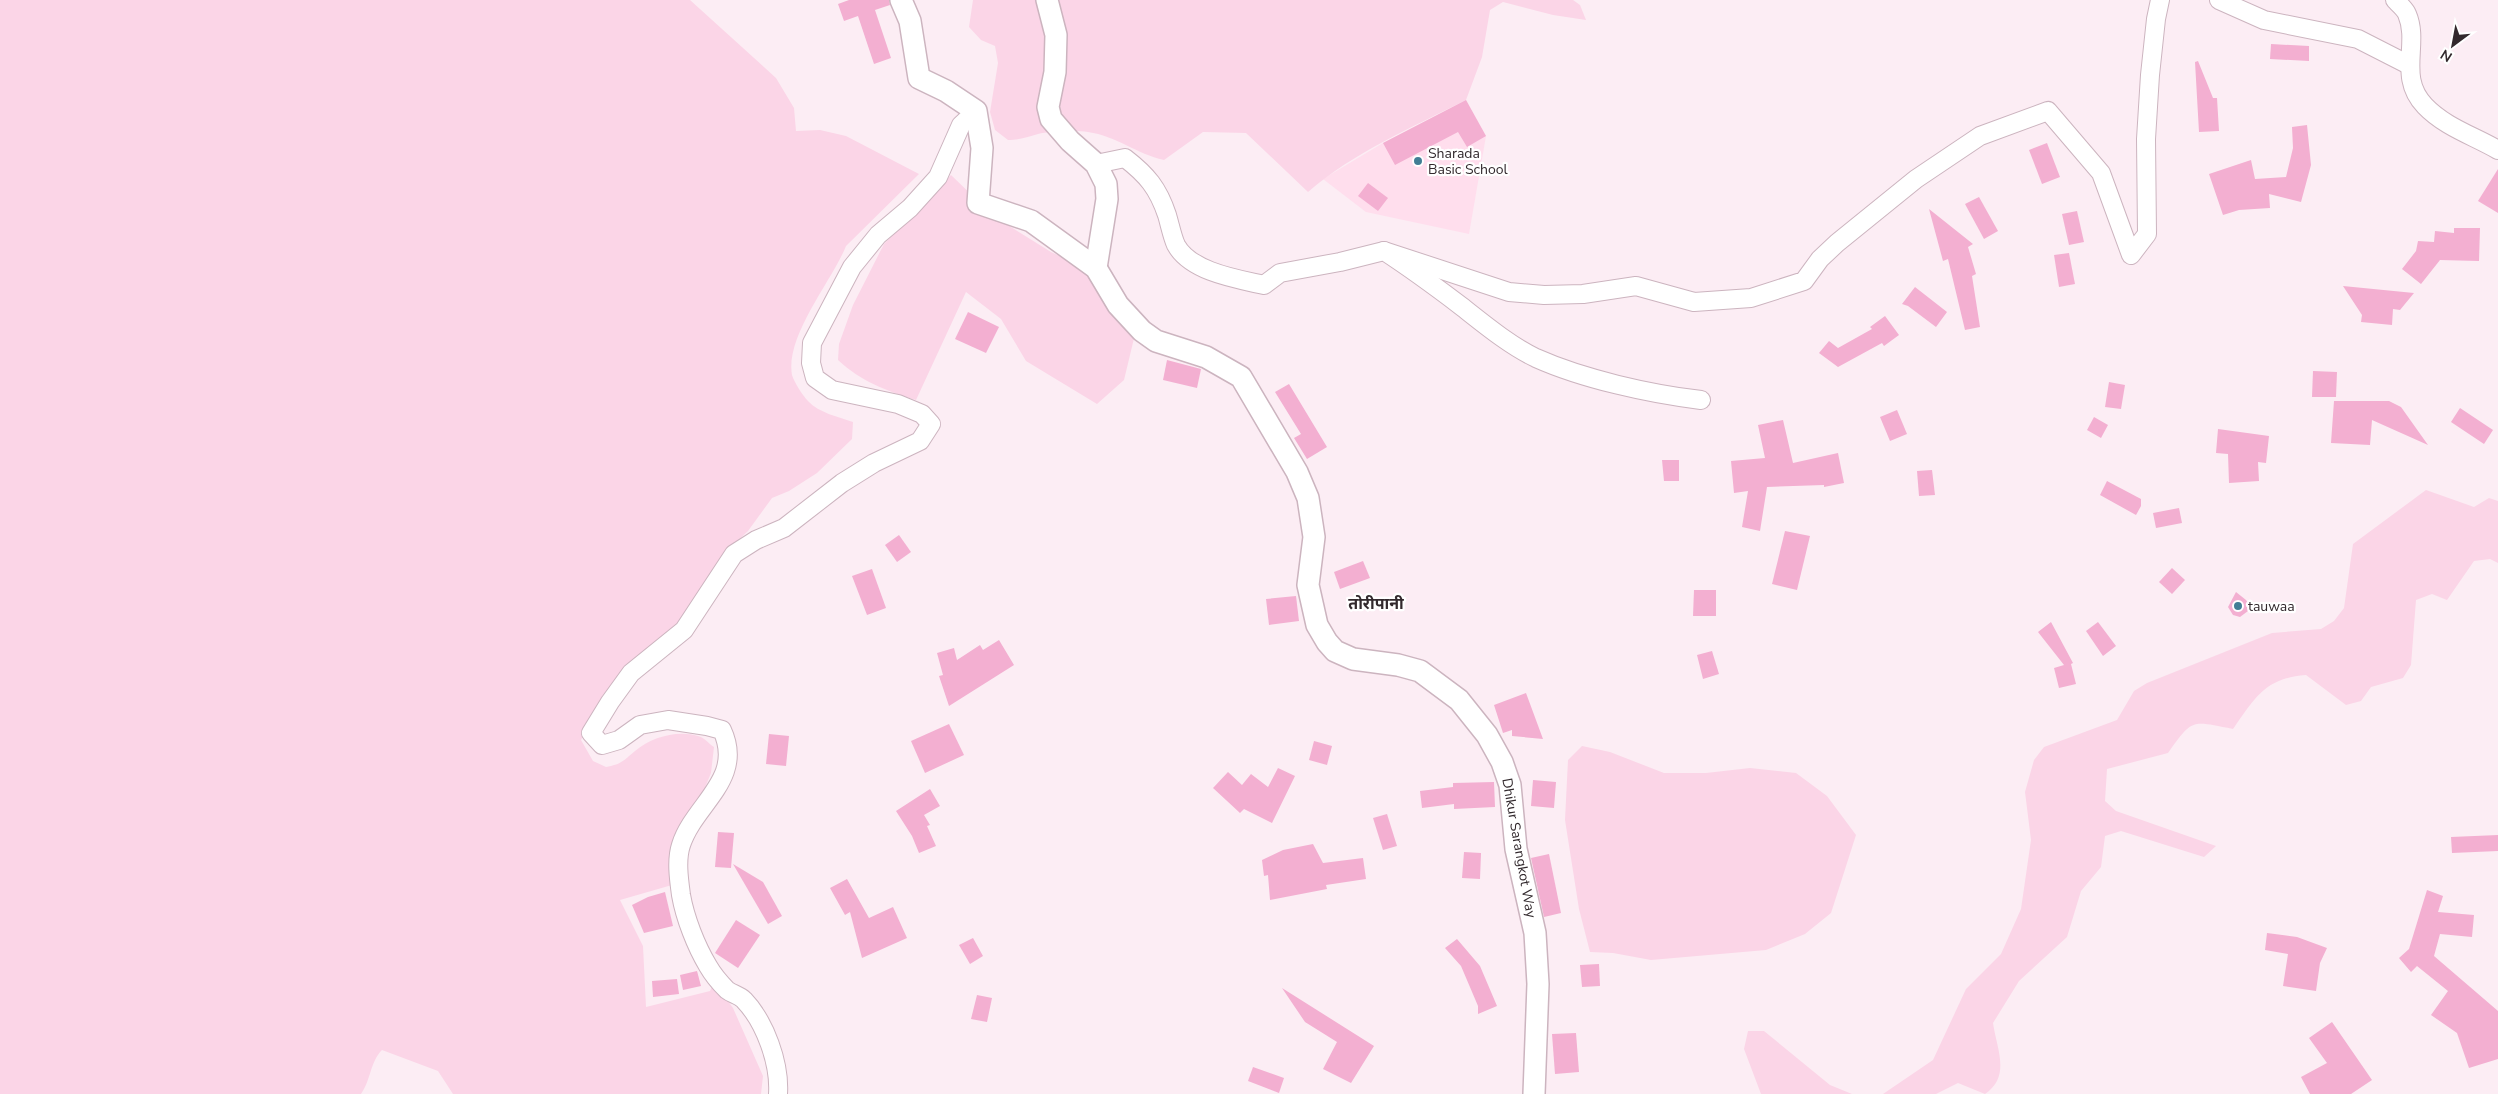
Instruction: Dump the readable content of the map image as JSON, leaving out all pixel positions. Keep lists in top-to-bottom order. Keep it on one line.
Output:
{"streets":{"street":["Dhikur Sarangkot Way"]},"districts":["तोरीपानी"],"places":["Sharada Basic School","tauwaa"],"north":"bottom left"}
